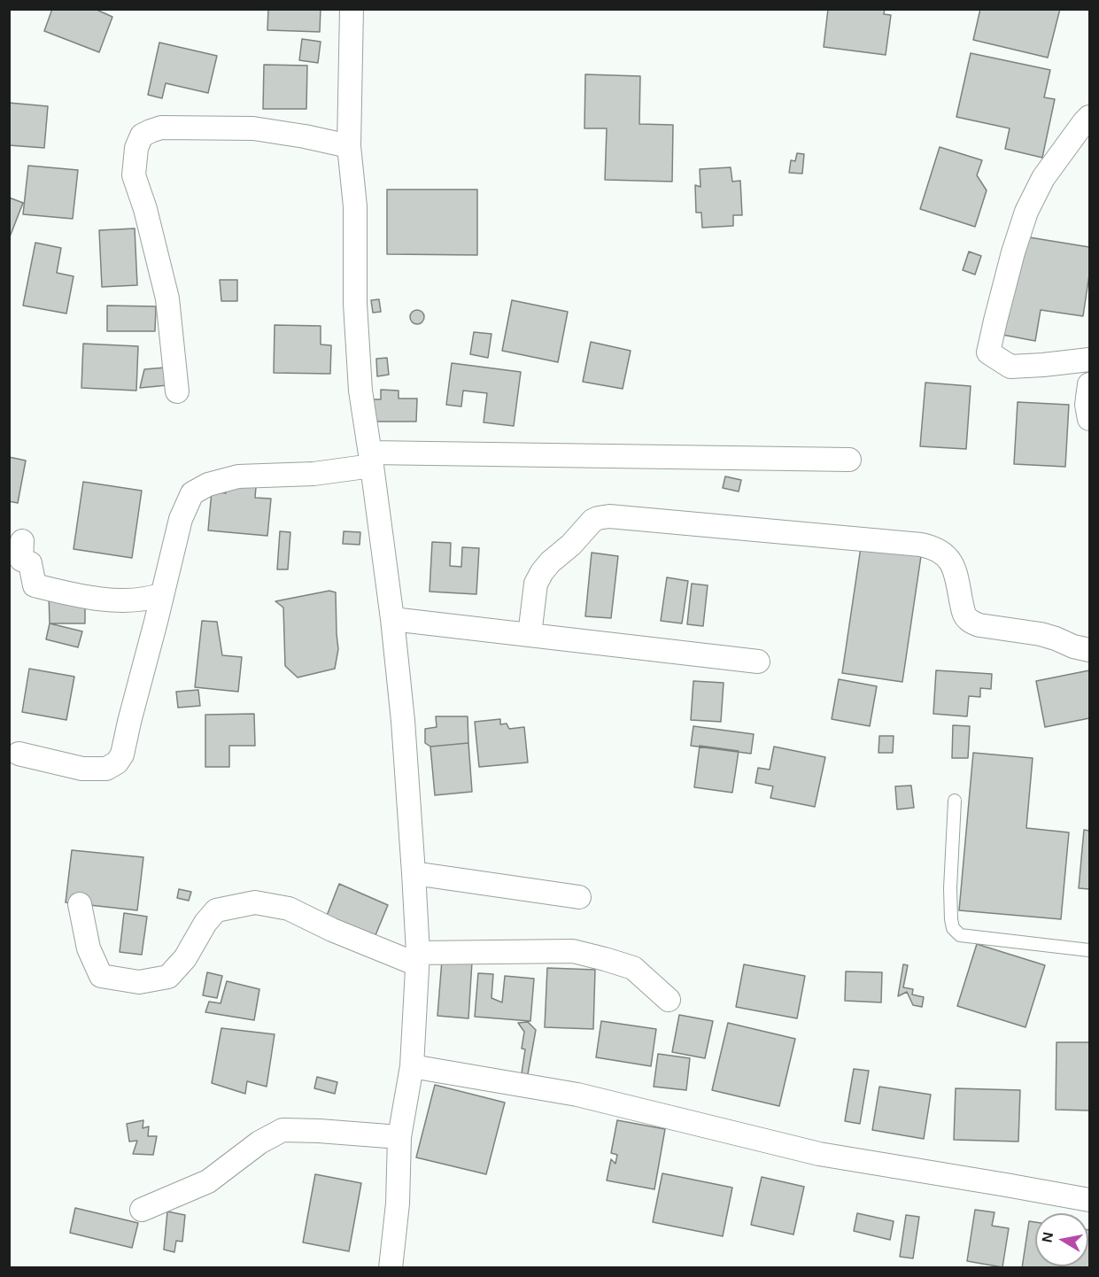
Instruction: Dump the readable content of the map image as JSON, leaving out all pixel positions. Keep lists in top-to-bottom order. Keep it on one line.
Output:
{"north":"left"}
